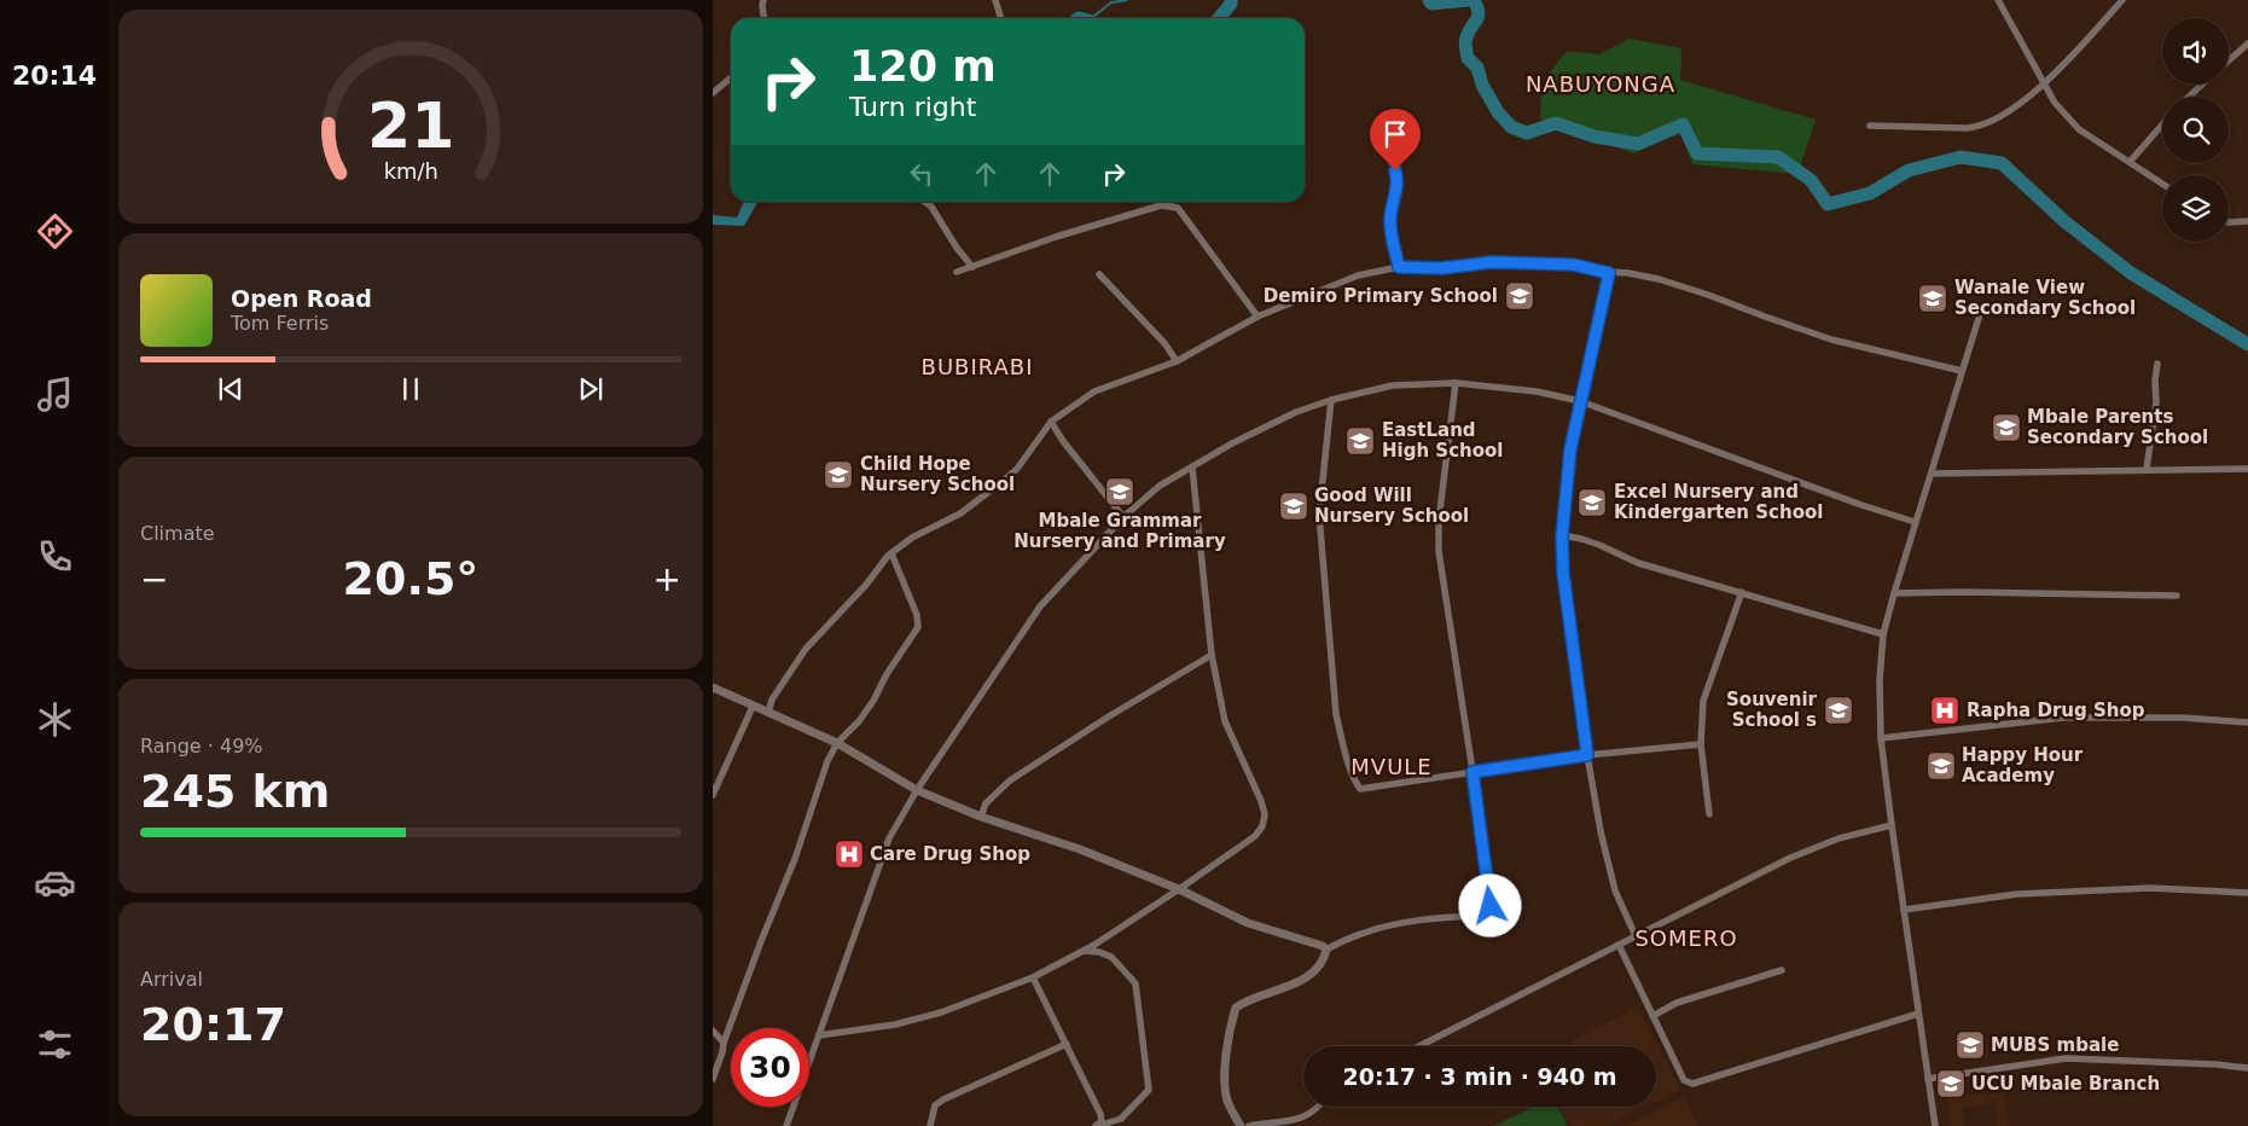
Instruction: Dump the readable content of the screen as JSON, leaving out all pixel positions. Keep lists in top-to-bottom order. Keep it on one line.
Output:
{"districts":["NABUYONGA","BUBIRABI","MVULE","SOMERO"],"places":{"school or university":["Demiro Primary School","Wanale View Secondary School","Mbale Parents Secondary School","EastLand High School","Child Hope Nursery School","Mbale Grammar Nursery and Primary","Excel Nursery and Kindergarten School","Good Will Nursery School","Souvenir School s","Happy Hour Academy","MUBS mbale","UCU Mbale Branch"],"hospital":["Rapha Drug Shop","Care Drug Shop"]},"page":{"tabs":"20:14","turn":["120 m","Turn right"],"song":["Open Road","Tom Ferris"],"tile":["Climate",["Range · 49%","245 km"],["Arrival","20:17"]],"heat":["−","20.5°","+"],"limit":"30","trip":"20:17 · 3 min · 940 m","gauge":["21","km/h"]}}
